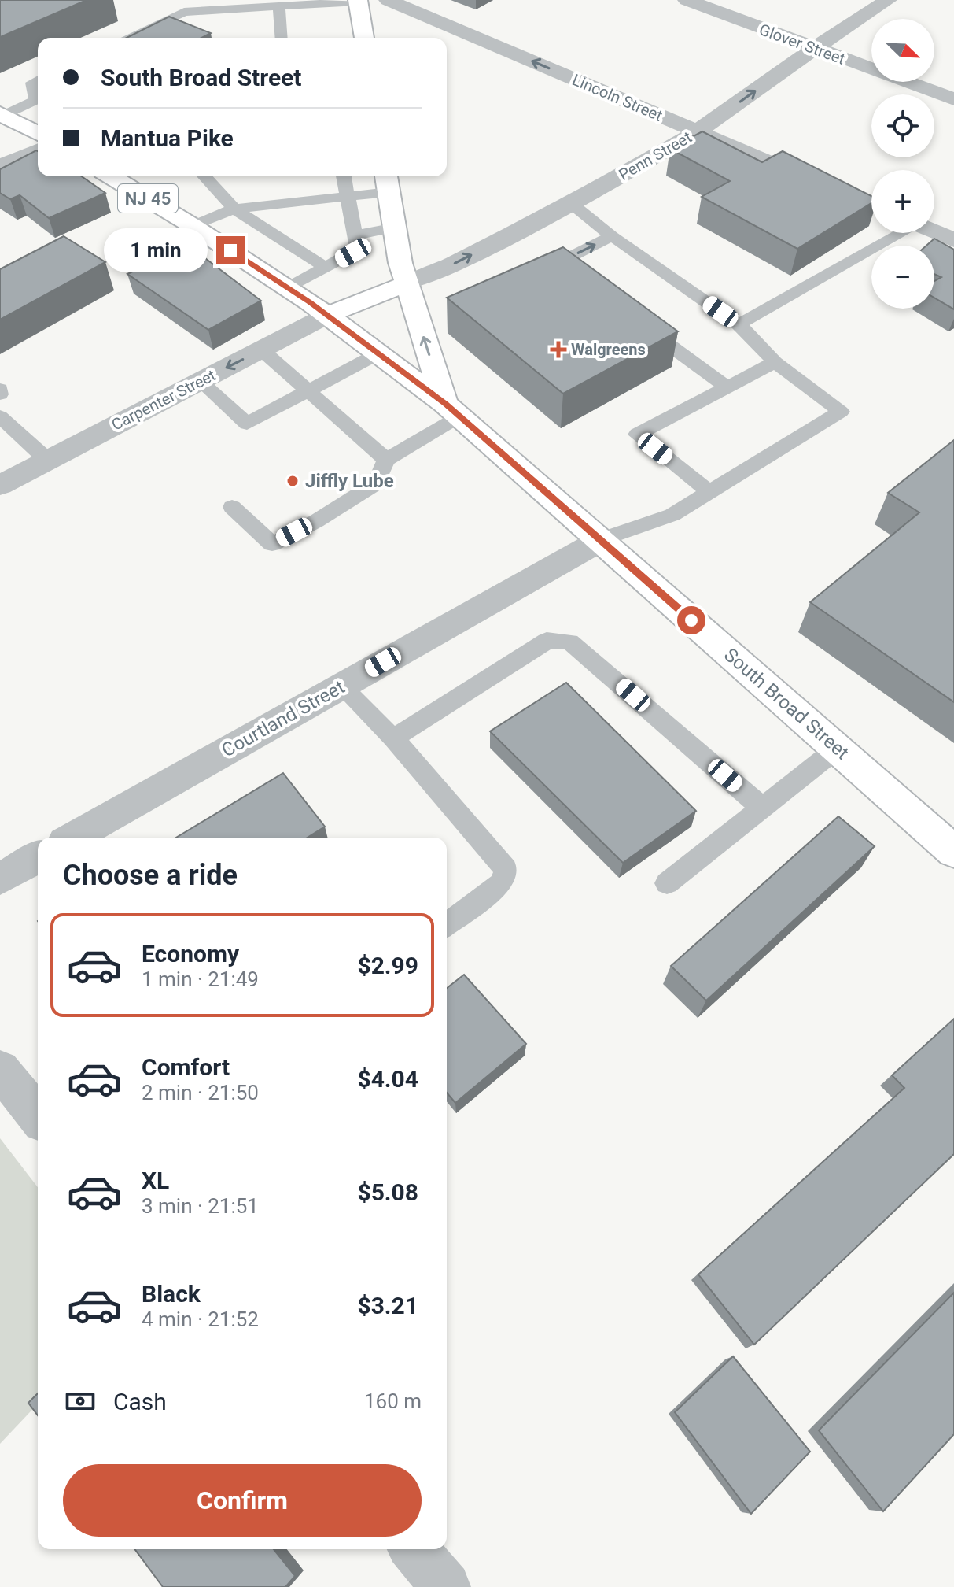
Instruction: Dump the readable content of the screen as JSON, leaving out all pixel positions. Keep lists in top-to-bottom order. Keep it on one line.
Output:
{"streets":{"main road":["NJ 45","South Broad Street"],"street":["Glover Street","Lincoln Street","Penn Street","Carpenter Street","Courtland Street"]},"crossings":[["Glover Street","Penn Street"],["Lincoln Street","Penn Street"],["NJ 45","Carpenter Street"],["NJ 45","South Broad Street"],["Carpenter Street","South Broad Street"],["South Broad Street","Courtland Street"]],"one_way":["Lincoln Street","Penn Street"],"places":{"health":["Walgreens"],"other":["Jiffly Lube"]},"north":"bottom right","page":{"map_buttons":["+","−"],"banner":["South Broad Street","Mantua Pike"],"bubble":"1 min","heading":"Choose a ride","list":[{"name":"Economy","note":"1 min · 21:49","value":"$2.99"},{"name":"Comfort","note":"2 min · 21:50","value":"$4.04"},{"name":"XL","note":"3 min · 21:51","value":"$5.08"},{"name":"Black","note":"4 min · 21:52","value":"$3.21"}],"pay":["Cash","160 m"],"buttons":"Confirm"}}
